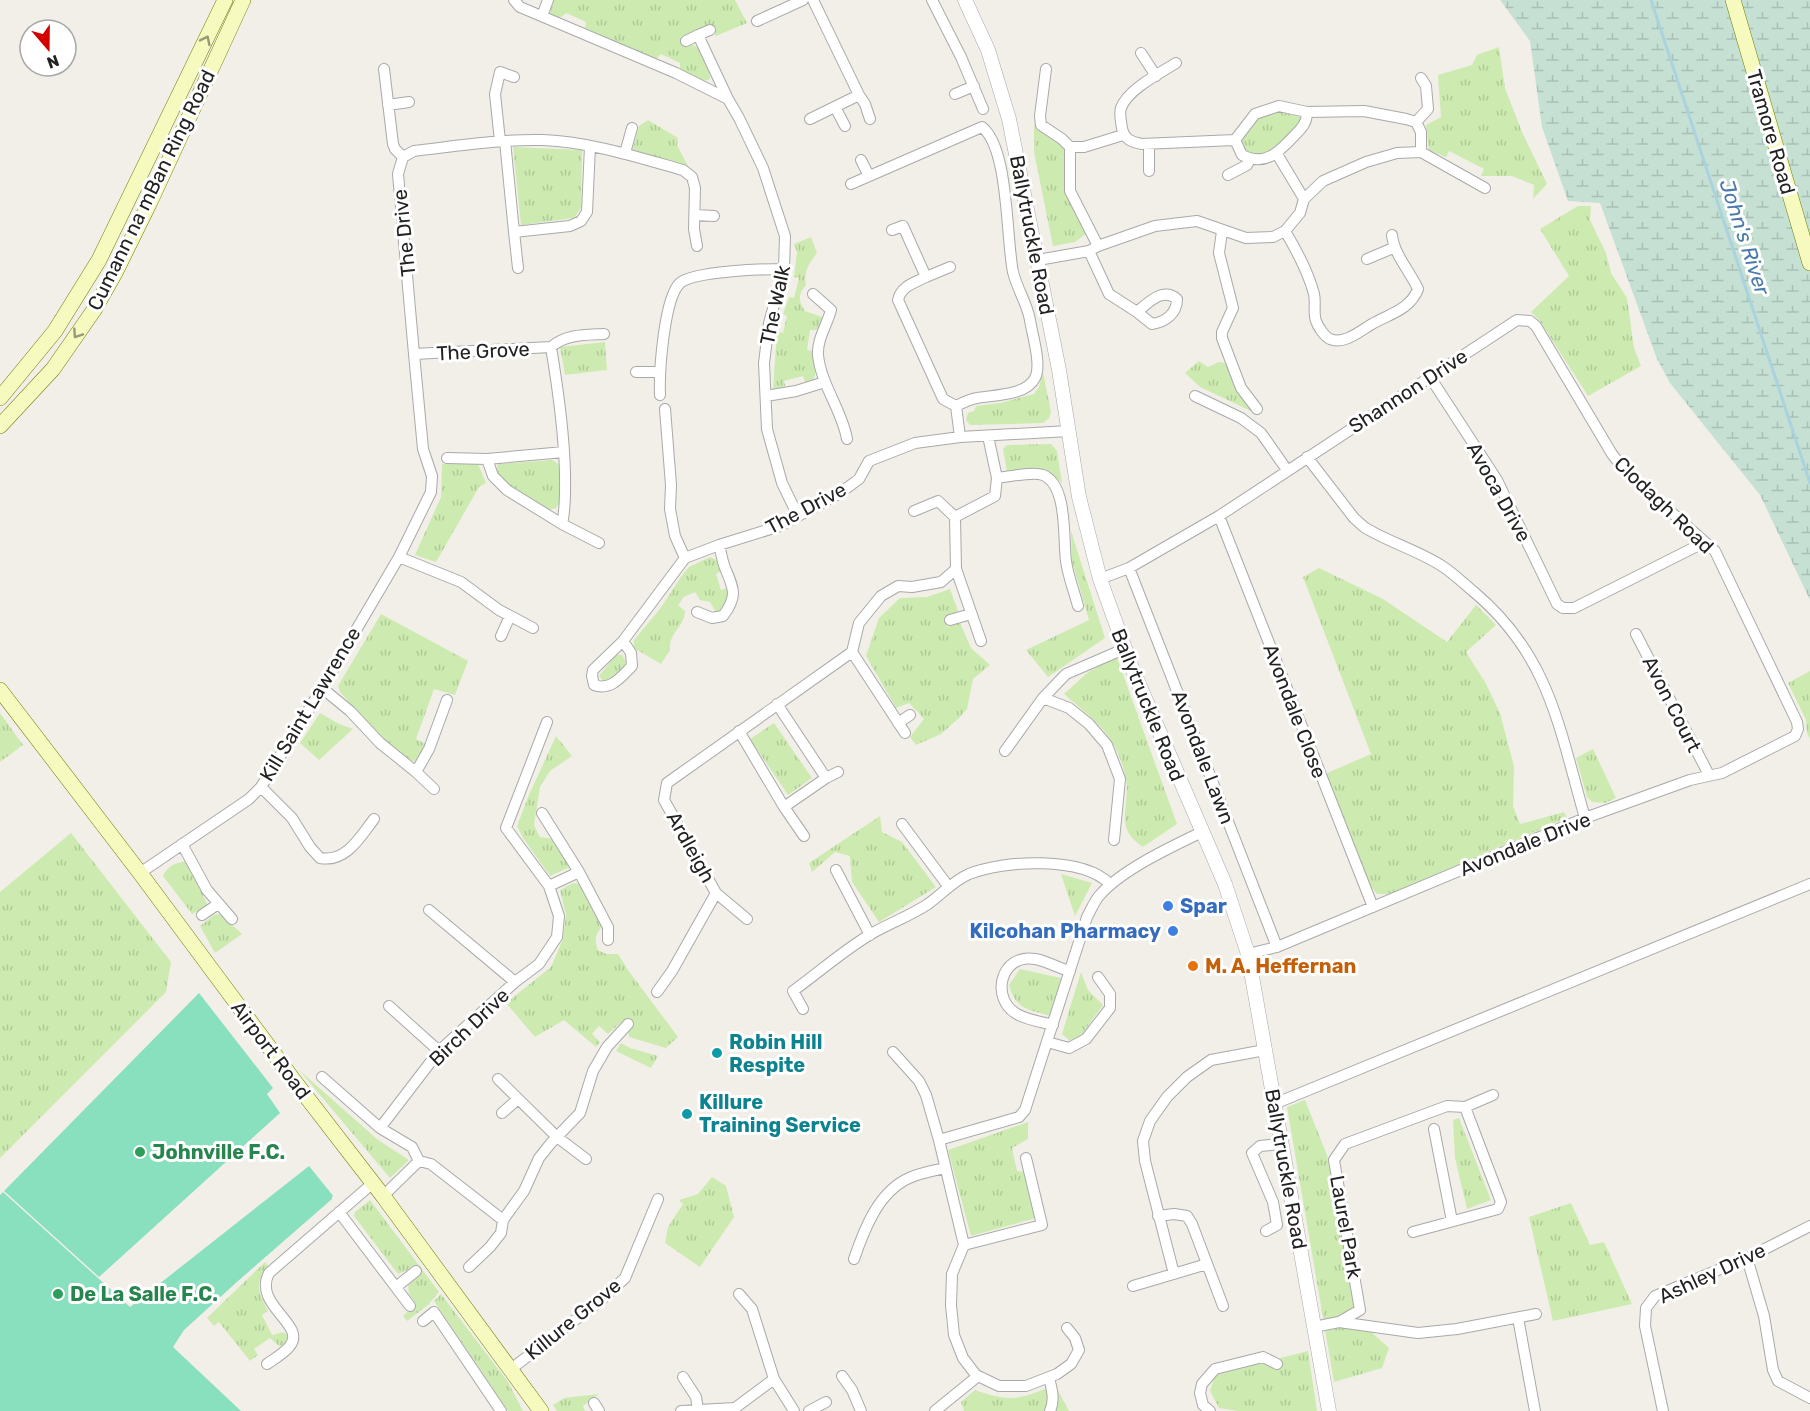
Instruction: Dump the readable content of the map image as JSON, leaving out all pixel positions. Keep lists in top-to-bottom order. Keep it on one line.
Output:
{"streets":{"main road":["Tramore Road","Cumann na mBan Ring Road","Airport Road"],"street":["The Drive","Ballytruckle Road","The Walk","The Grove","Shannon Drive","Avoca Drive","Clodagh Road","Kill Saint Lawrence","Avon Court","Avondale Close","Avondale Lawn","Avondale Drive","Ardleigh","Birch Drive","Laurel Park","Ashley Drive","Killure Grove"]},"crossings":[["The Drive","Ballytruckle Road"],["The Drive","The Walk"],["The Drive","The Grove"],["Ballytruckle Road","Shannon Drive"],["Ballytruckle Road","Avondale Drive"],["The Grove","Kill Saint Lawrence"],["Shannon Drive","Avoca Drive"],["Shannon Drive","Clodagh Road"],["Shannon Drive","Avondale Close"],["Shannon Drive","Avondale Lawn"],["Avoca Drive","Clodagh Road"],["Clodagh Road","Avondale Drive"],["Kill Saint Lawrence","Airport Road"],["Avon Court","Avondale Drive"],["Avondale Close","Avondale Drive"],["Avondale Lawn","Avondale Drive"],["Airport Road","Killure Grove"]],"water":["John's River"],"places":["Spar","Kilcohan Pharmacy","M. A. Heffernan","Robin Hill Respite","Killure Training Service","Johnville F.C.","De La Salle F.C."],"north":"bottom"}
